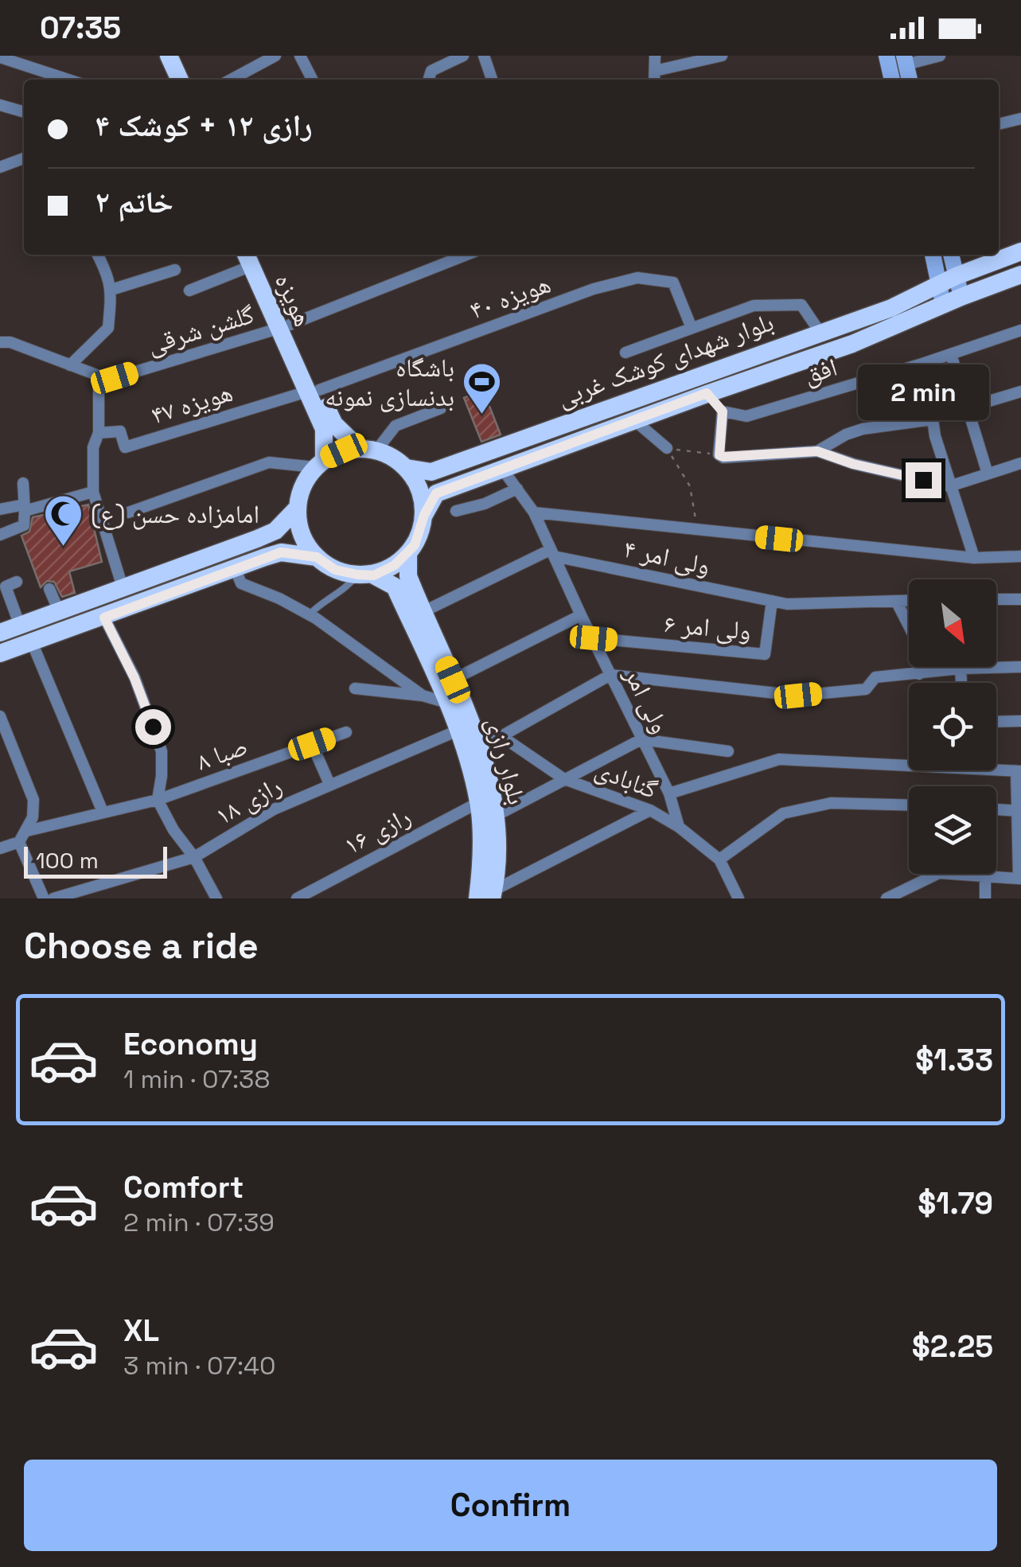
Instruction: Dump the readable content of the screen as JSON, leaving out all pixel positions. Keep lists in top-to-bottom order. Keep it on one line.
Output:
{"streets":{"main road":["هویزه","بلوار شهدای کوشک غربی","بلوار رازی"],"street":["هویزه ۴۰","گلشن شرقی","افق","هویزه ۴۷","ولی امر ۴","ولی امر ۶","ولی امر","صبا ۸","گنابادی","رازی ۱۸","رازی ۱۶"]},"crossings":[["هویزه ۴۰","هویزه"],["هویزه ۴۰","هویزه ۴۷"],["هویزه","گلشن شرقی"],["هویزه","بلوار شهدای کوشک غربی"],["هویزه","هویزه ۴۷"],["هویزه","بلوار رازی"],["بلوار شهدای کوشک غربی","ولی امر"],["بلوار شهدای کوشک غربی","بلوار رازی"],["ولی امر ۴","ولی امر ۶"],["ولی امر ۴","ولی امر"],["ولی امر ۶","ولی امر"],["ولی امر","گنابادی"],["بلوار رازی","گنابادی"],["بلوار رازی","رازی ۱۸"],["بلوار رازی","رازی ۱۶"],["گنابادی","رازی ۱۸"]],"places":{"sports":["باشگاه بدنسازی نمونه"],"mosque":["امامزاده حسن (ع)"]},"scale_bar":"100 m","north":"bottom right","page":{"status":"07:35","banner":["رازی ۱۲ + کوشک ۴","خاتم ۲"],"bubble":"2 min","scale":"100 m","heading":"Choose a ride","list":[{"name":"Economy","note":"1 min · 07:38","value":"$1.33"},{"name":"Comfort","note":"2 min · 07:39","value":"$1.79"},{"name":"XL","note":"3 min · 07:40","value":"$2.25"}],"buttons":"Confirm"}}
